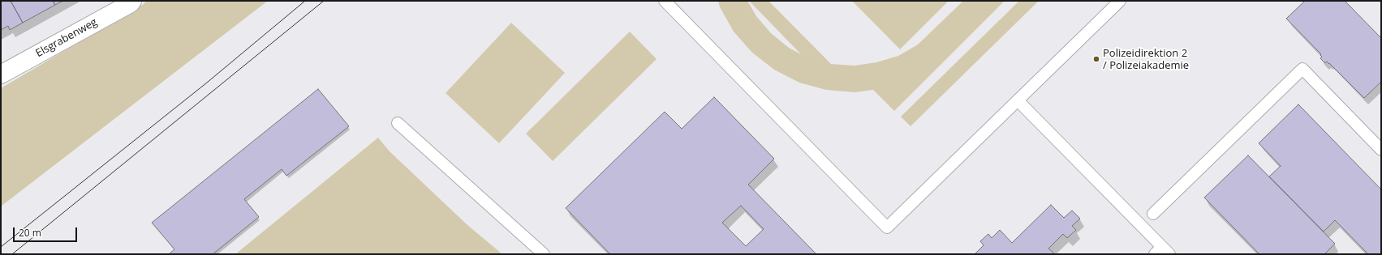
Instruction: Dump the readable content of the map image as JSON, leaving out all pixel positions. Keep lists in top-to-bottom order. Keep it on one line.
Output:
{"streets":{"street":["Elsgrabenweg"]},"places":["Polizeidirektion 2 / Polizeiakademie"],"scale_bar":"20 m"}
